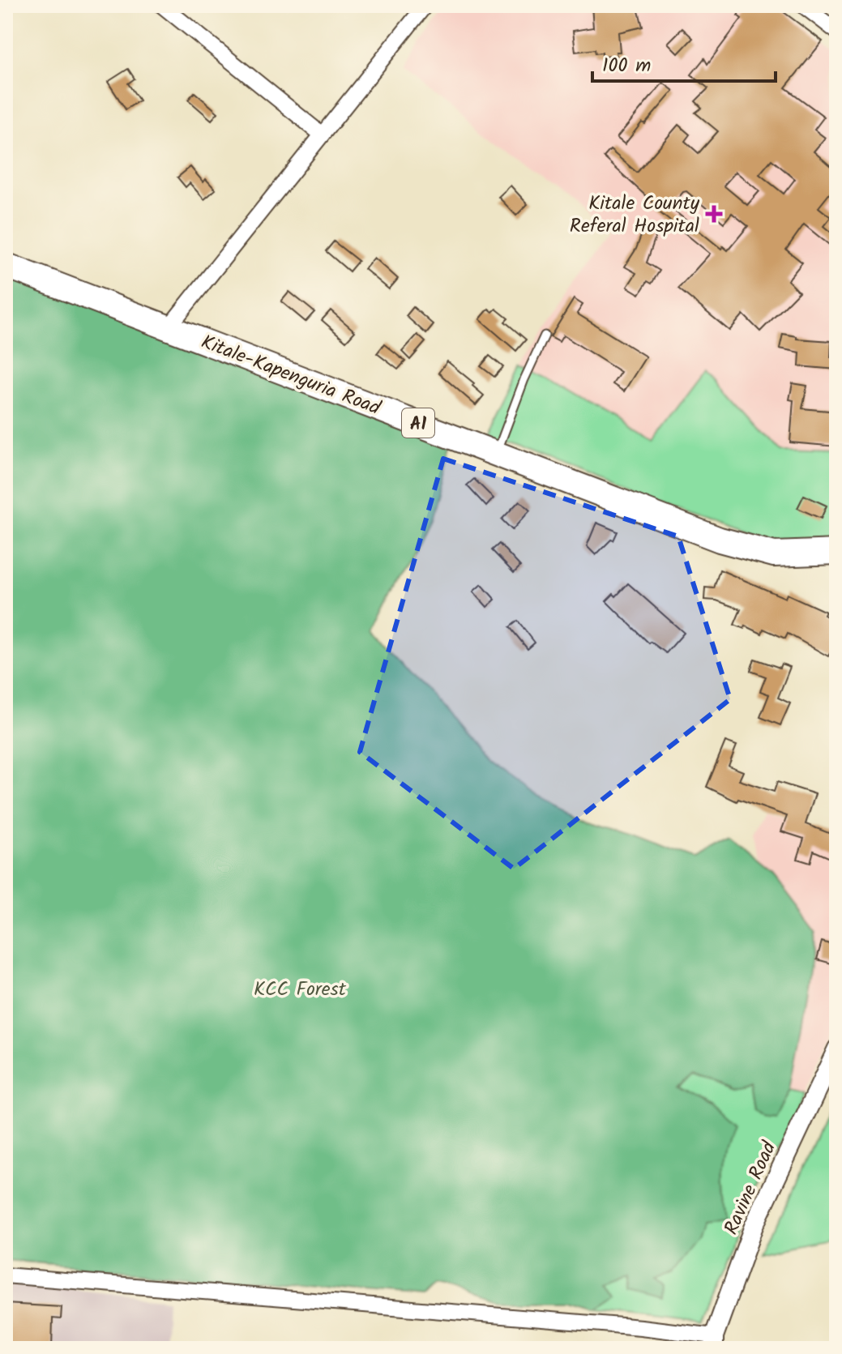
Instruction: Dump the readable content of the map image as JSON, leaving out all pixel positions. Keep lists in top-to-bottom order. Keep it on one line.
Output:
{"streets":{"highway":["Kitale-Kapenguria Road","A1"],"street":["Ravine Road"]},"parks":["KCC Forest"],"places":{"health":["Kitale County Referal Hospital"]},"scale_bar":"100 m"}
